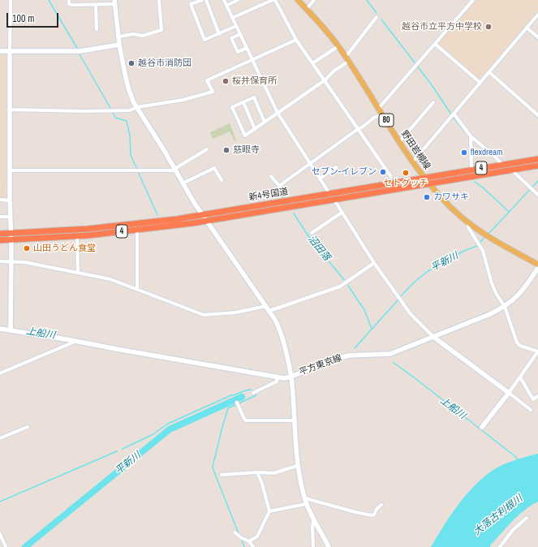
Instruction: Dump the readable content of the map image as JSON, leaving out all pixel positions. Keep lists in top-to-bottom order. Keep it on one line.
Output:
{"streets":{"highway":["4","新4号国道"],"main road":["80","野田岩槻線"],"street":["平方東京線"]},"crossings":[["野田岩槻線","新4号国道"]],"water":["沼田落","平新川","上船川","大落古利根川"],"places":["越谷市立平方中学校","越谷市消防団","桜井保育所","慈眼寺","flexdream","セブン-イレブン","セトグッチ","カワサキ","山田うどん食堂"],"scale_bar":"100 m"}
